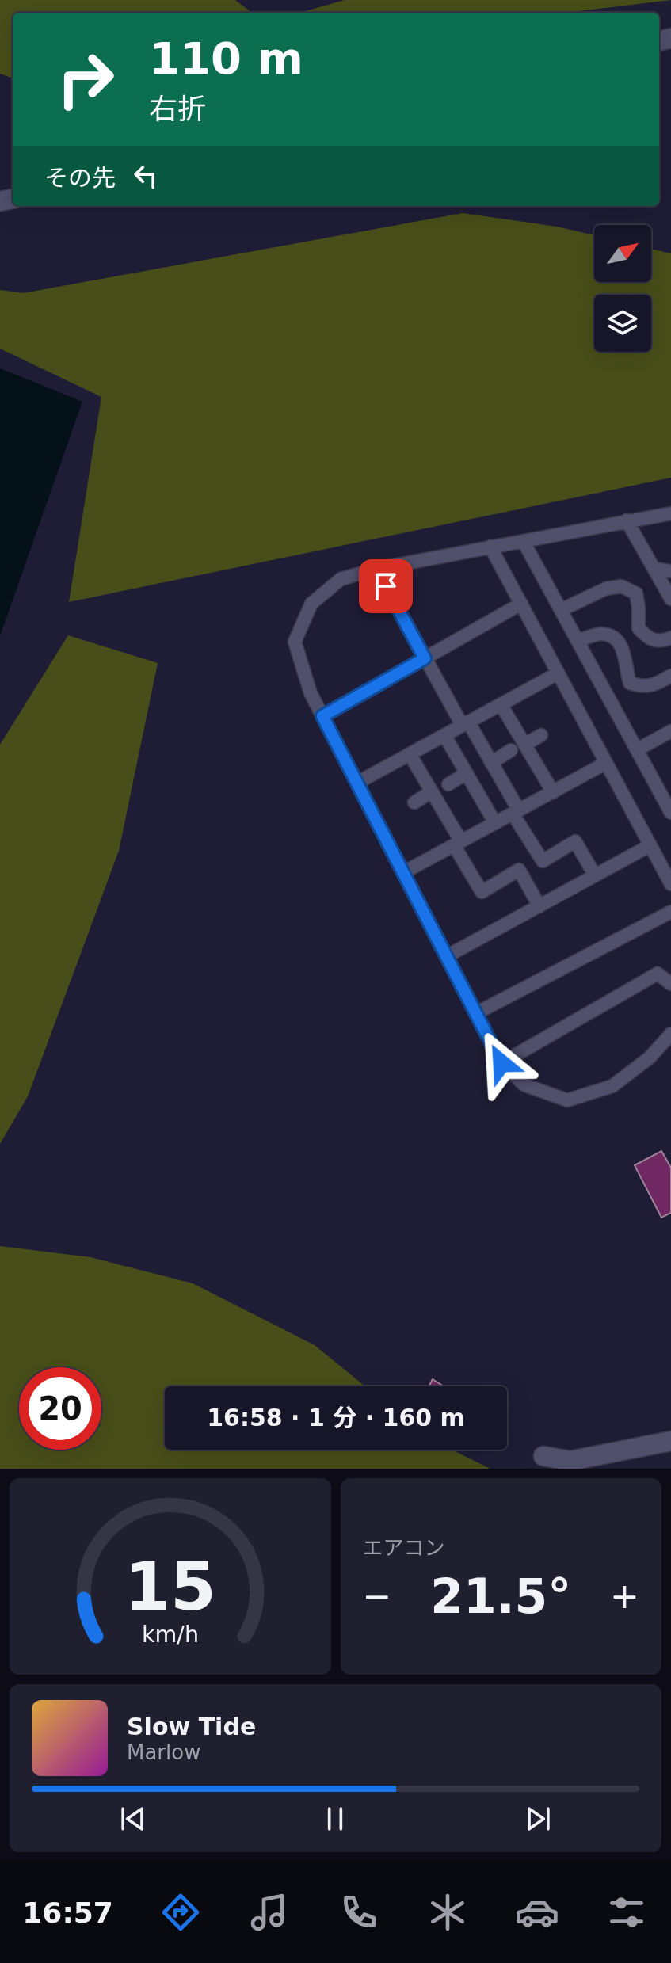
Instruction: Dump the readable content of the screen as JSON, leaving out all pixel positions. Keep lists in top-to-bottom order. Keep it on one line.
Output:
{"north":"top right","page":{"turn":["110 m","右折"],"then":"その先","limit":"20","trip":"16:58 · 1 分 · 160 m","tile":"エアコン","heat":["−","21.5°","+"],"song":["Slow Tide","Marlow"],"tabs":"16:57","gauge":["15","km/h"]}}
